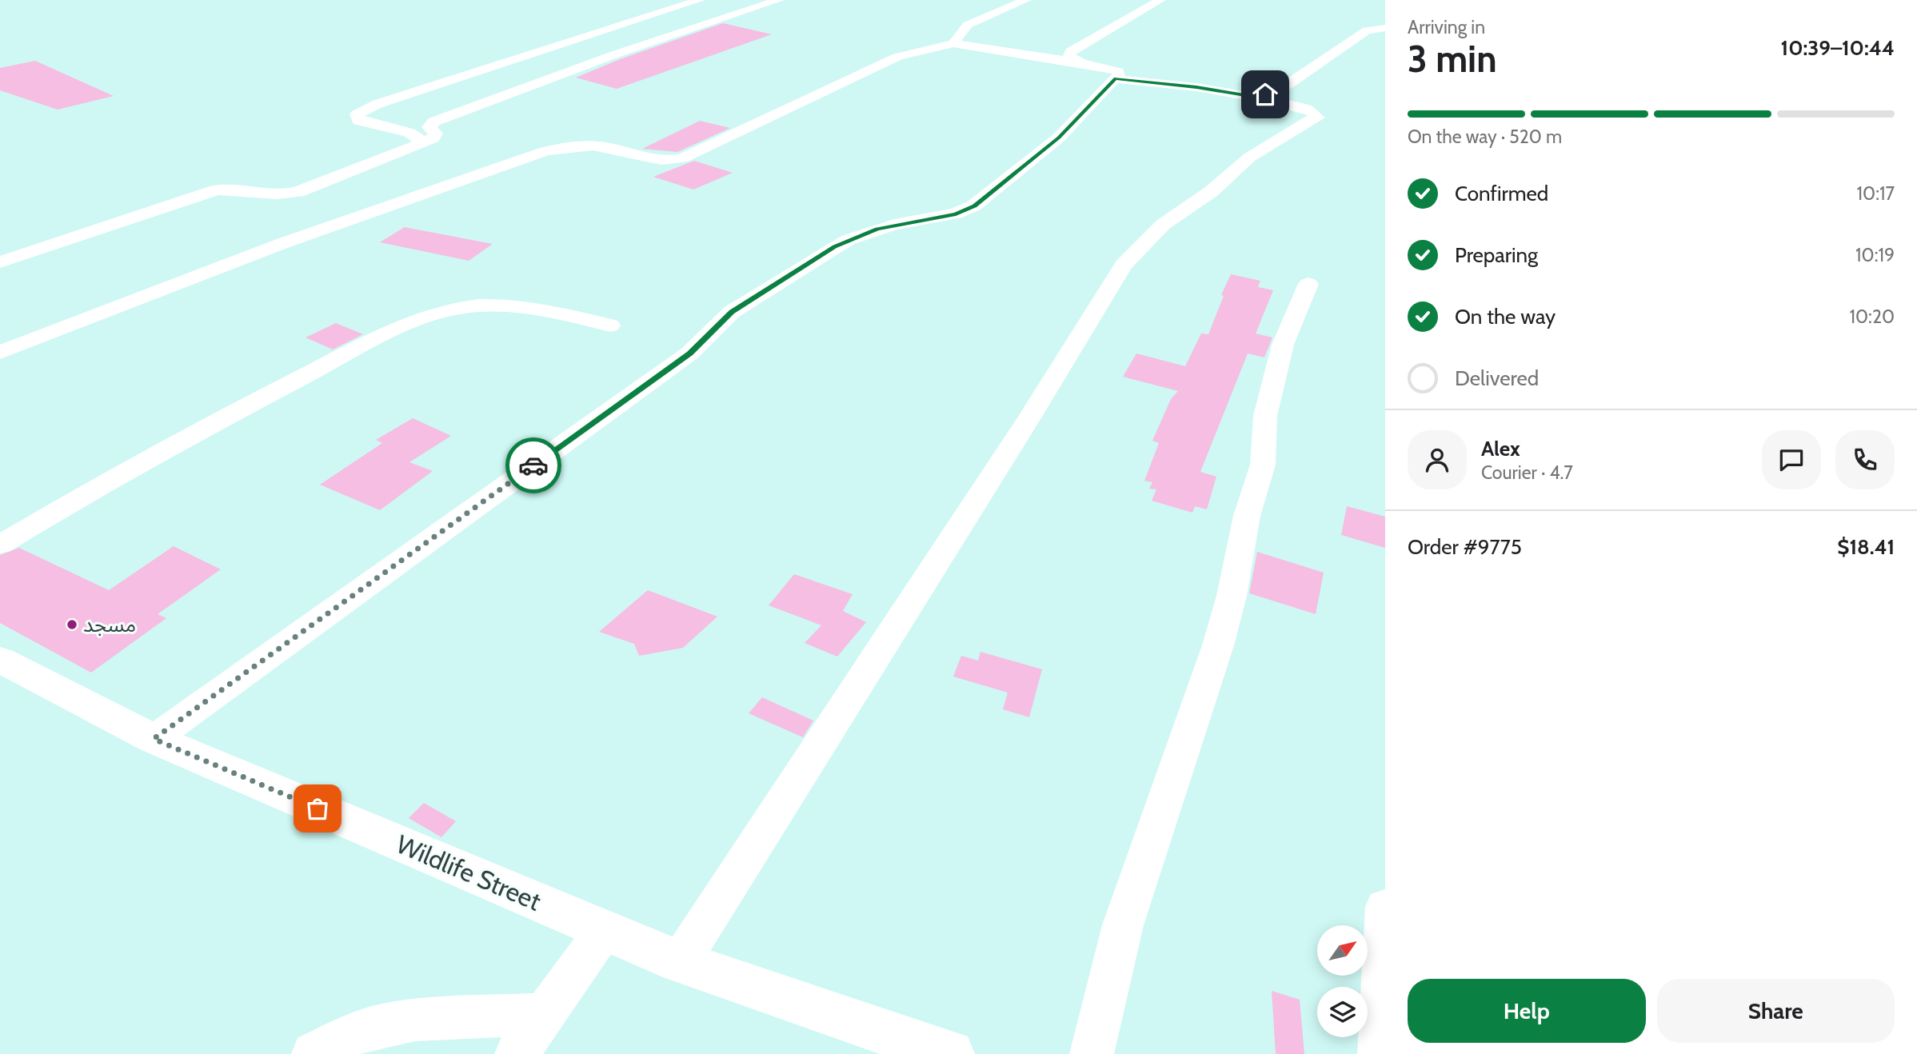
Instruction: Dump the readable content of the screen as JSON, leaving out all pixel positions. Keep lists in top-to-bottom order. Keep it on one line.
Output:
{"streets":{"main road":["Wildlife Street"]},"places":["مسجد"],"north":"top right","page":{"heading":["3 min","Arriving in","10:39–10:44"],"panel":["Alex","Courier · 4.7","Order #9775","$18.41"],"bar":"On the way · 520 m","list":[["Confirmed","10:17"],["Preparing","10:19"],["On the way","10:20"],"Delivered"],"buttons":["Help","Share"]}}
